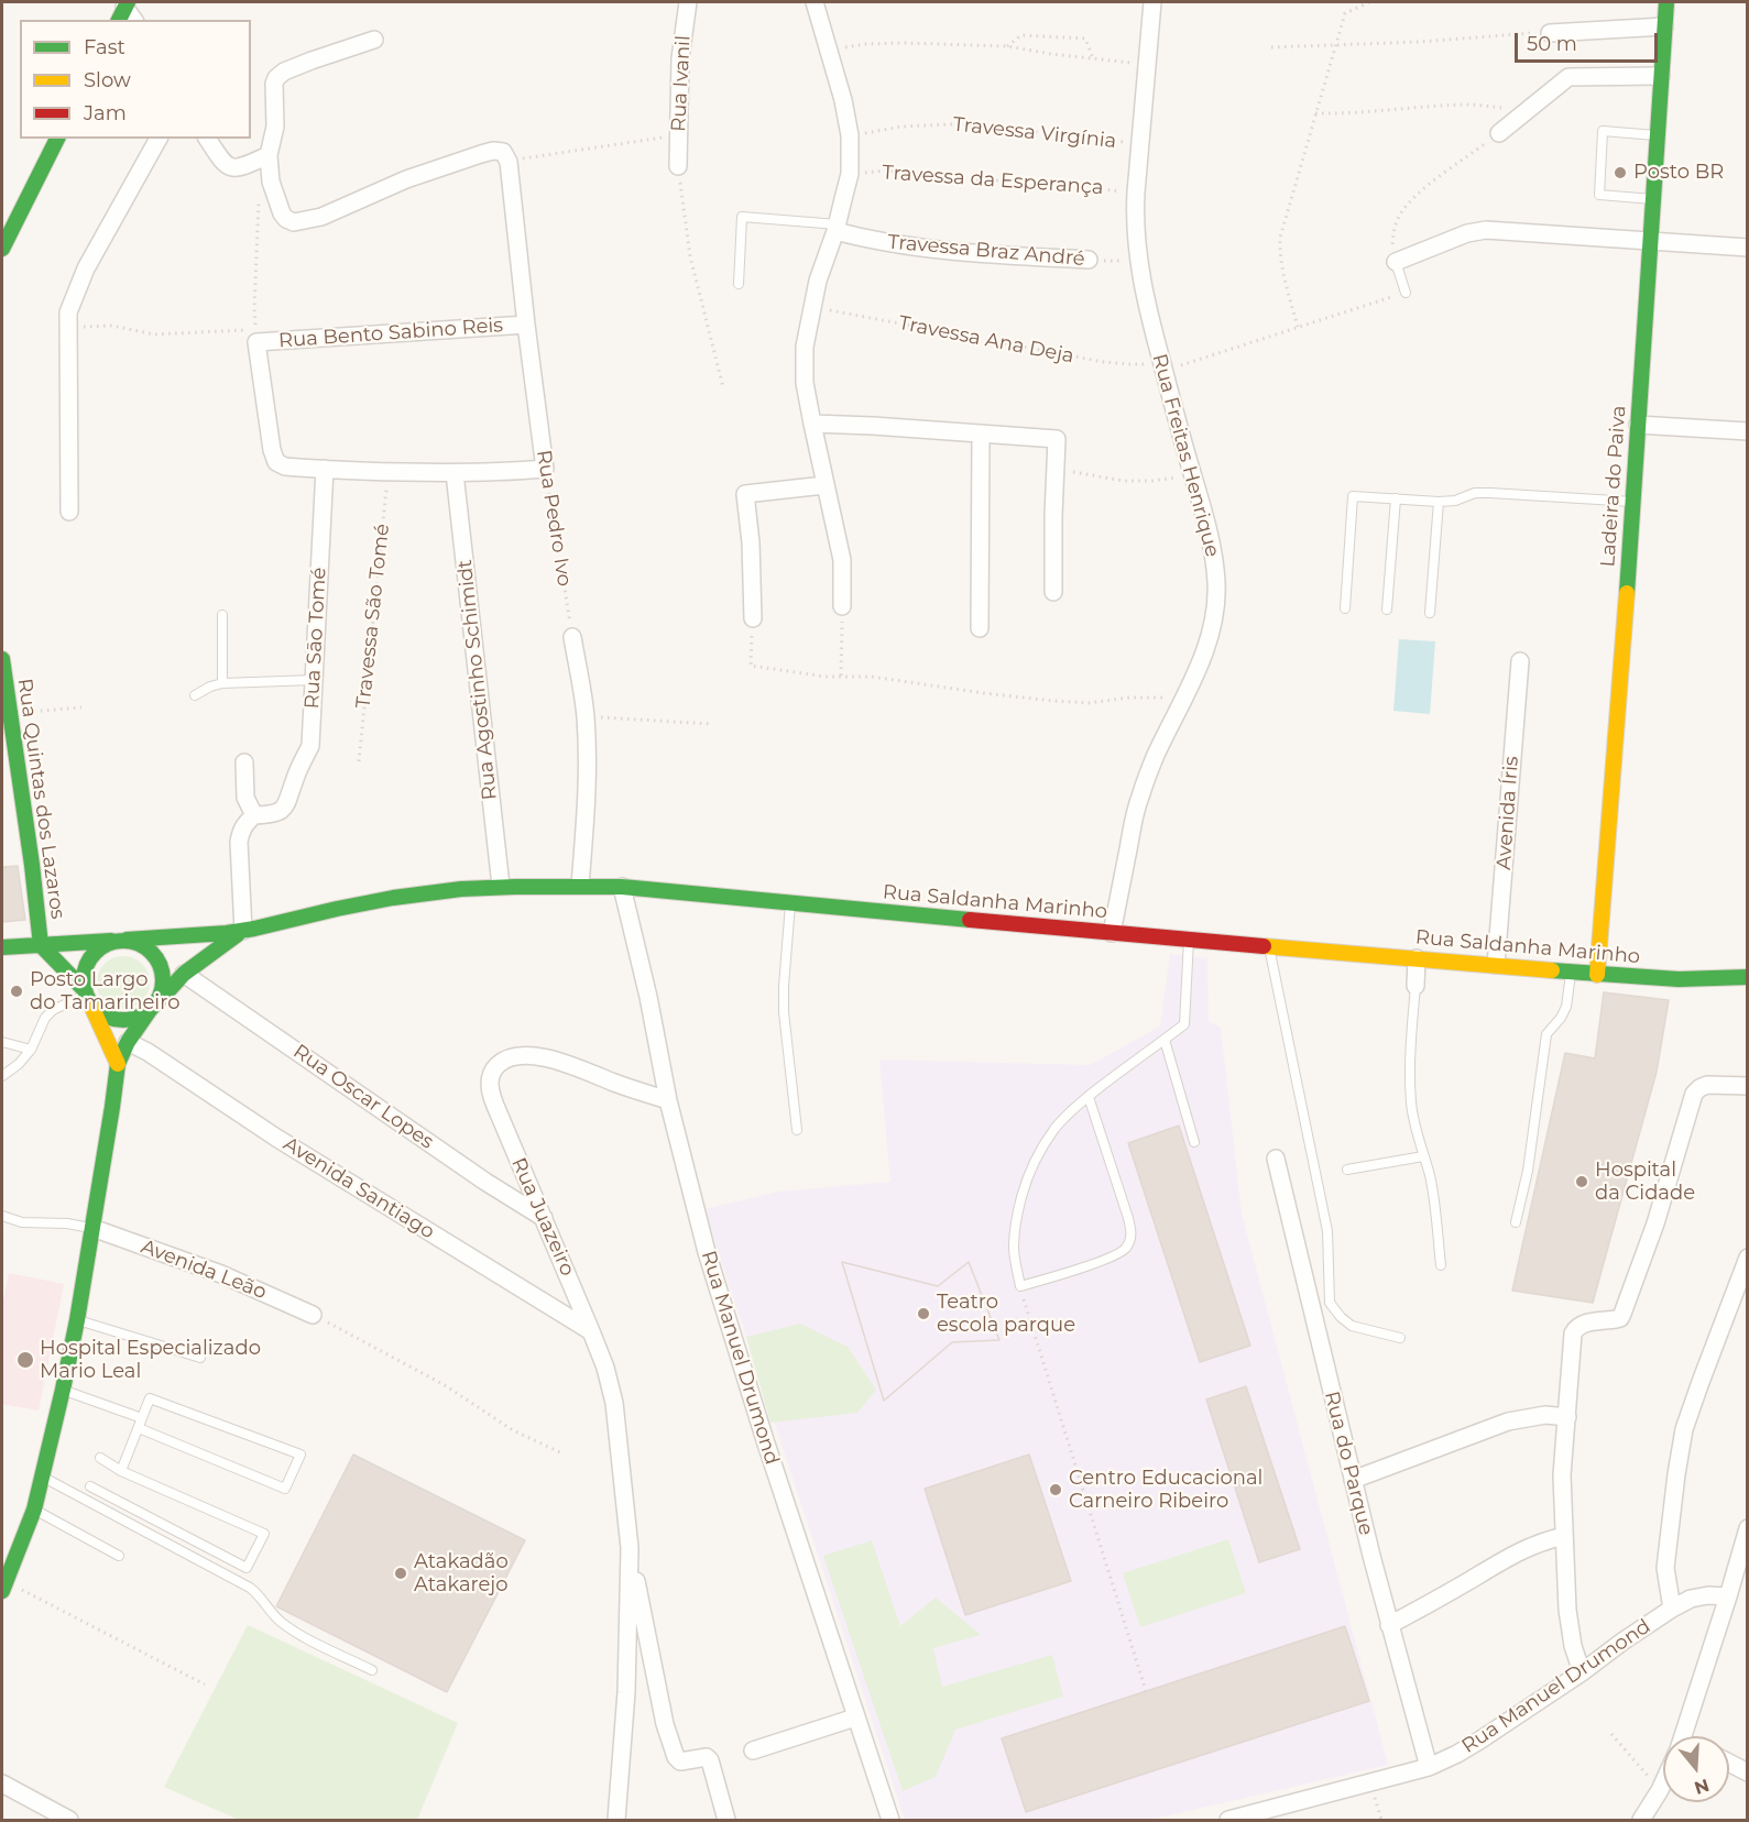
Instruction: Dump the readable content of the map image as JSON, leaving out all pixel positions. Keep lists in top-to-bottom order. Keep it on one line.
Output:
{"streets":{"main road":["Ladeira do Paiva","Rua Quintas dos Lazaros","Rua Saldanha Marinho"],"street":["Rua Ivanil","Travessa Braz André","Rua Bento Sabino Reis","Rua Freitas Henrique","Rua Pedro Ivo","Rua Sāo Tomé","Rua Agostinho Schimidt","Avenida Íris","Rua Oscar Lopes","Avenida Santiago","Rua Juazeiro","Avenida Leão","Rua Manuel Drumond","Rua do Parque"],"path":["Travessa Virgínia","Travessa da Esperança","Travessa Ana Deja","Travessa São Tomé"]},"crossings":[["Travessa Virgínia","Rua Freitas Henrique"],["Travessa da Esperança","Rua Freitas Henrique"],["Travessa Braz André","Rua Freitas Henrique"],["Rua Bento Sabino Reis","Rua Pedro Ivo"],["Travessa Ana Deja","Rua Freitas Henrique"],["Rua Freitas Henrique","Rua Saldanha Marinho"],["Ladeira do Paiva","Rua Saldanha Marinho"],["Rua Agostinho Schimidt","Rua Saldanha Marinho"],["Rua Quintas dos Lazaros","Rua Saldanha Marinho"],["Avenida Íris","Rua Saldanha Marinho"],["Rua Saldanha Marinho","Rua Oscar Lopes"],["Rua Saldanha Marinho","Rua Manuel Drumond"],["Rua Oscar Lopes","Rua Juazeiro"],["Avenida Santiago","Rua Juazeiro"],["Rua Juazeiro","Rua Manuel Drumond"],["Rua Manuel Drumond","Rua do Parque"]],"places":["Posto BR","Posto Largo do Tamarineiro","Hospital da Cidade","Teatro escola parque","Hospital Especializado Mario Leal","Centro Educacional Carneiro Ribeiro","Atakadão Atakarejo"],"legend":["Fast","Slow","Jam"],"scale_bar":"50 m","north":"bottom"}
